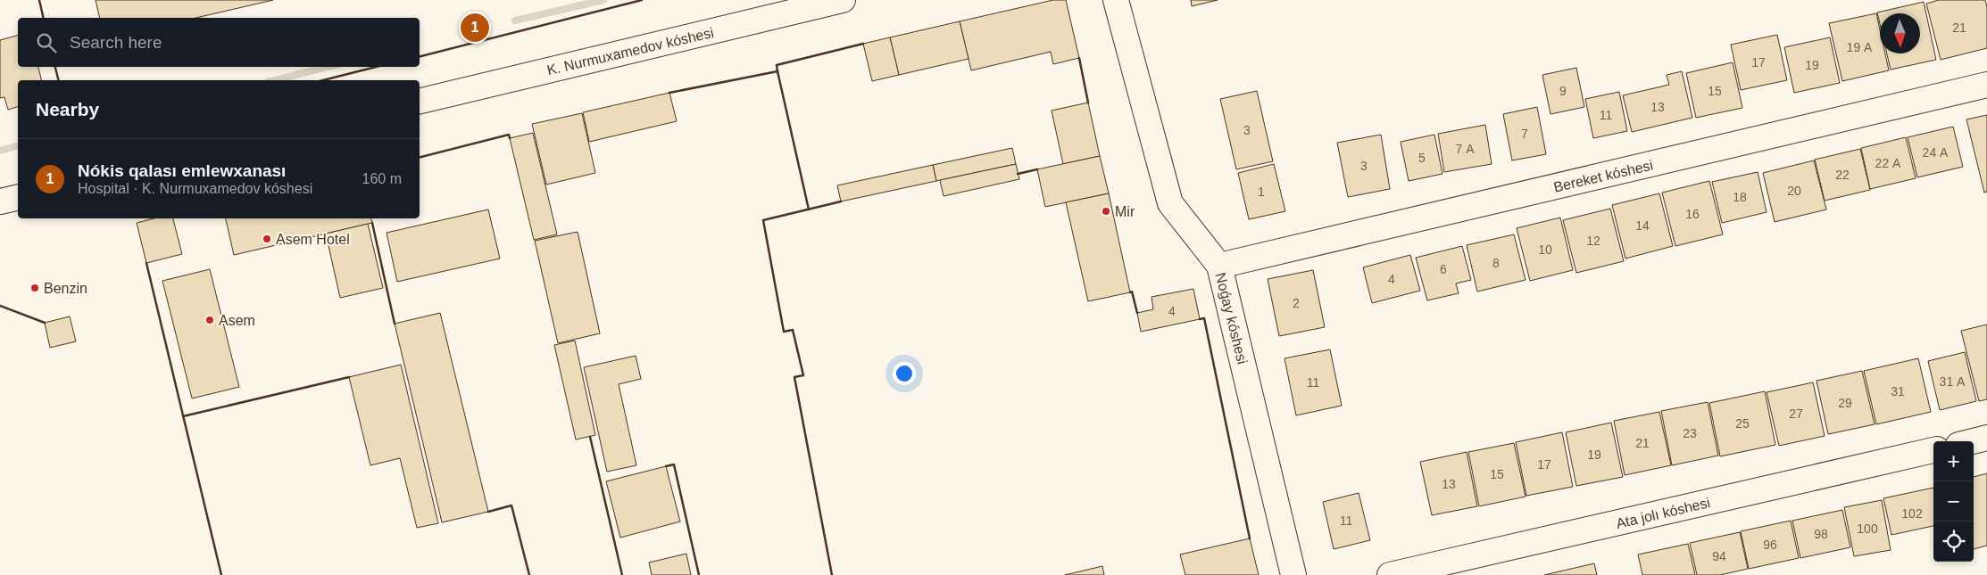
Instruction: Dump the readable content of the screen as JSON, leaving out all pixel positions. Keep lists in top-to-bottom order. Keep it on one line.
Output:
{"streets":{"street":["K. Nurmuxamedov kóshesi","Bereket kóshesi","Noǵay kóshesi","Ata jolı kóshesi"]},"crossings":[["Bereket kóshesi","Noǵay kóshesi"]],"places":["Mir","Asem Hotel","Benzin","Asem"],"house_numbers":["21","19 А","17","19","9","15","13","11","3","7","7 А","24 А","5","22 А","3","22","20","1","18","16","14","12","10","8","6","4","2","4","31 А","11","31","29","27","25","23","21","19","17","15","13","102","11","100","98","96","94"],"north":"bottom","page":{"pins":"1","search":"Search here","heading":"Nearby","list":[{"mark":"1","name":"Nókis qalası emlewxanası","note":"Hospital · K. Nurmuxamedov kóshesi","value":"160 m"}],"map_buttons":["+","−"]}}
